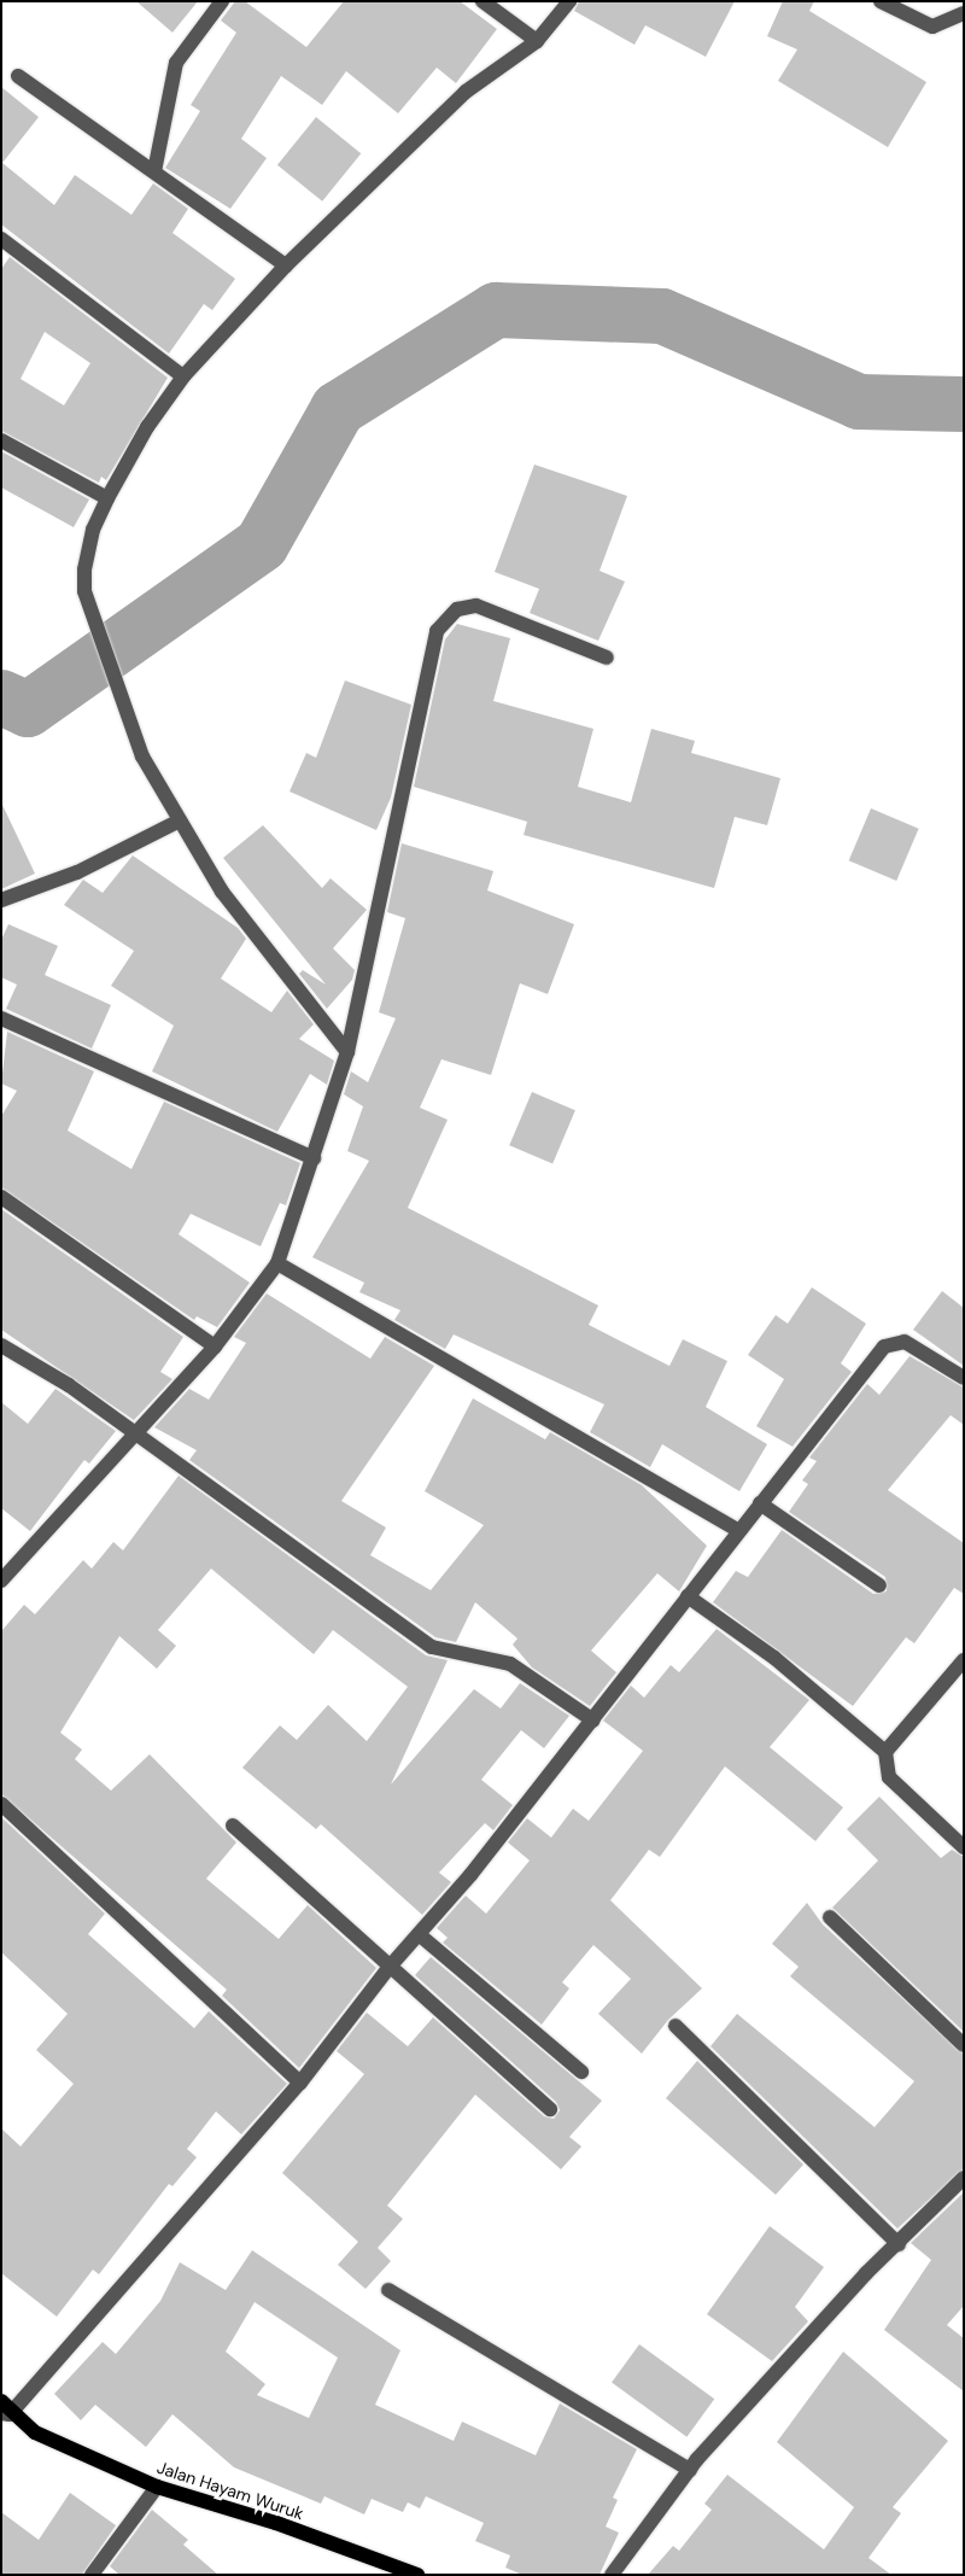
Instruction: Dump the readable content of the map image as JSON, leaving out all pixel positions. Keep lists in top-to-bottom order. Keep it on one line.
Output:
{"streets":{"main road":["Jalan Hayam Wuruk"]}}
